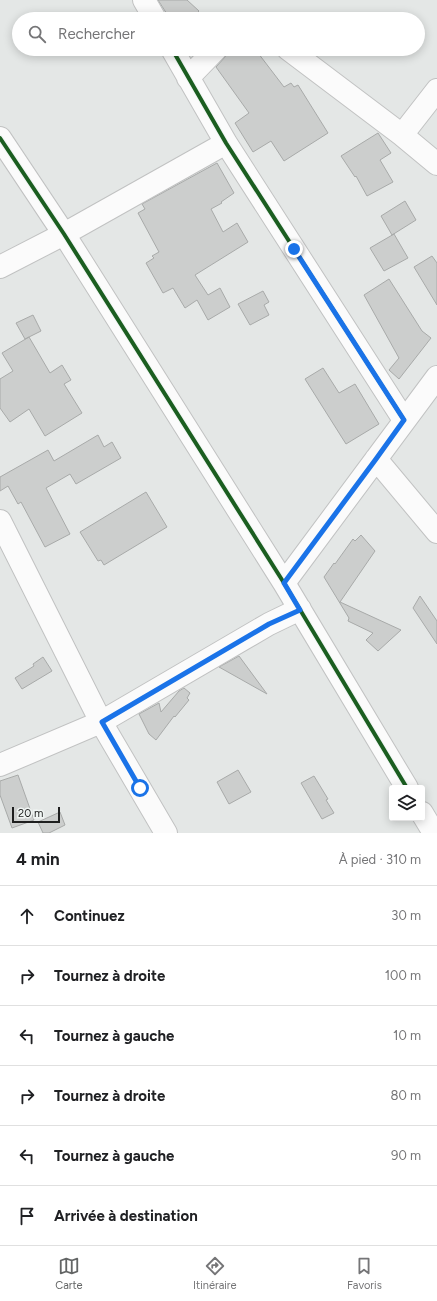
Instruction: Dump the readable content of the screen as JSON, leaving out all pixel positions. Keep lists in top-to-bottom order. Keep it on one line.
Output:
{"scale_bar":"20 m","page":{"search":"Rechercher","scale":"20 m","heading":["4 min","À pied · 310 m"],"list":[["Continuez","30 m"],["Tournez à droite","100 m"],["Tournez à gauche","10 m"],["Tournez à droite","80 m"],["Tournez à gauche","90 m"],"Arrivée à destination"],"nav":["Carte","Itinéraire","Favoris"]}}
